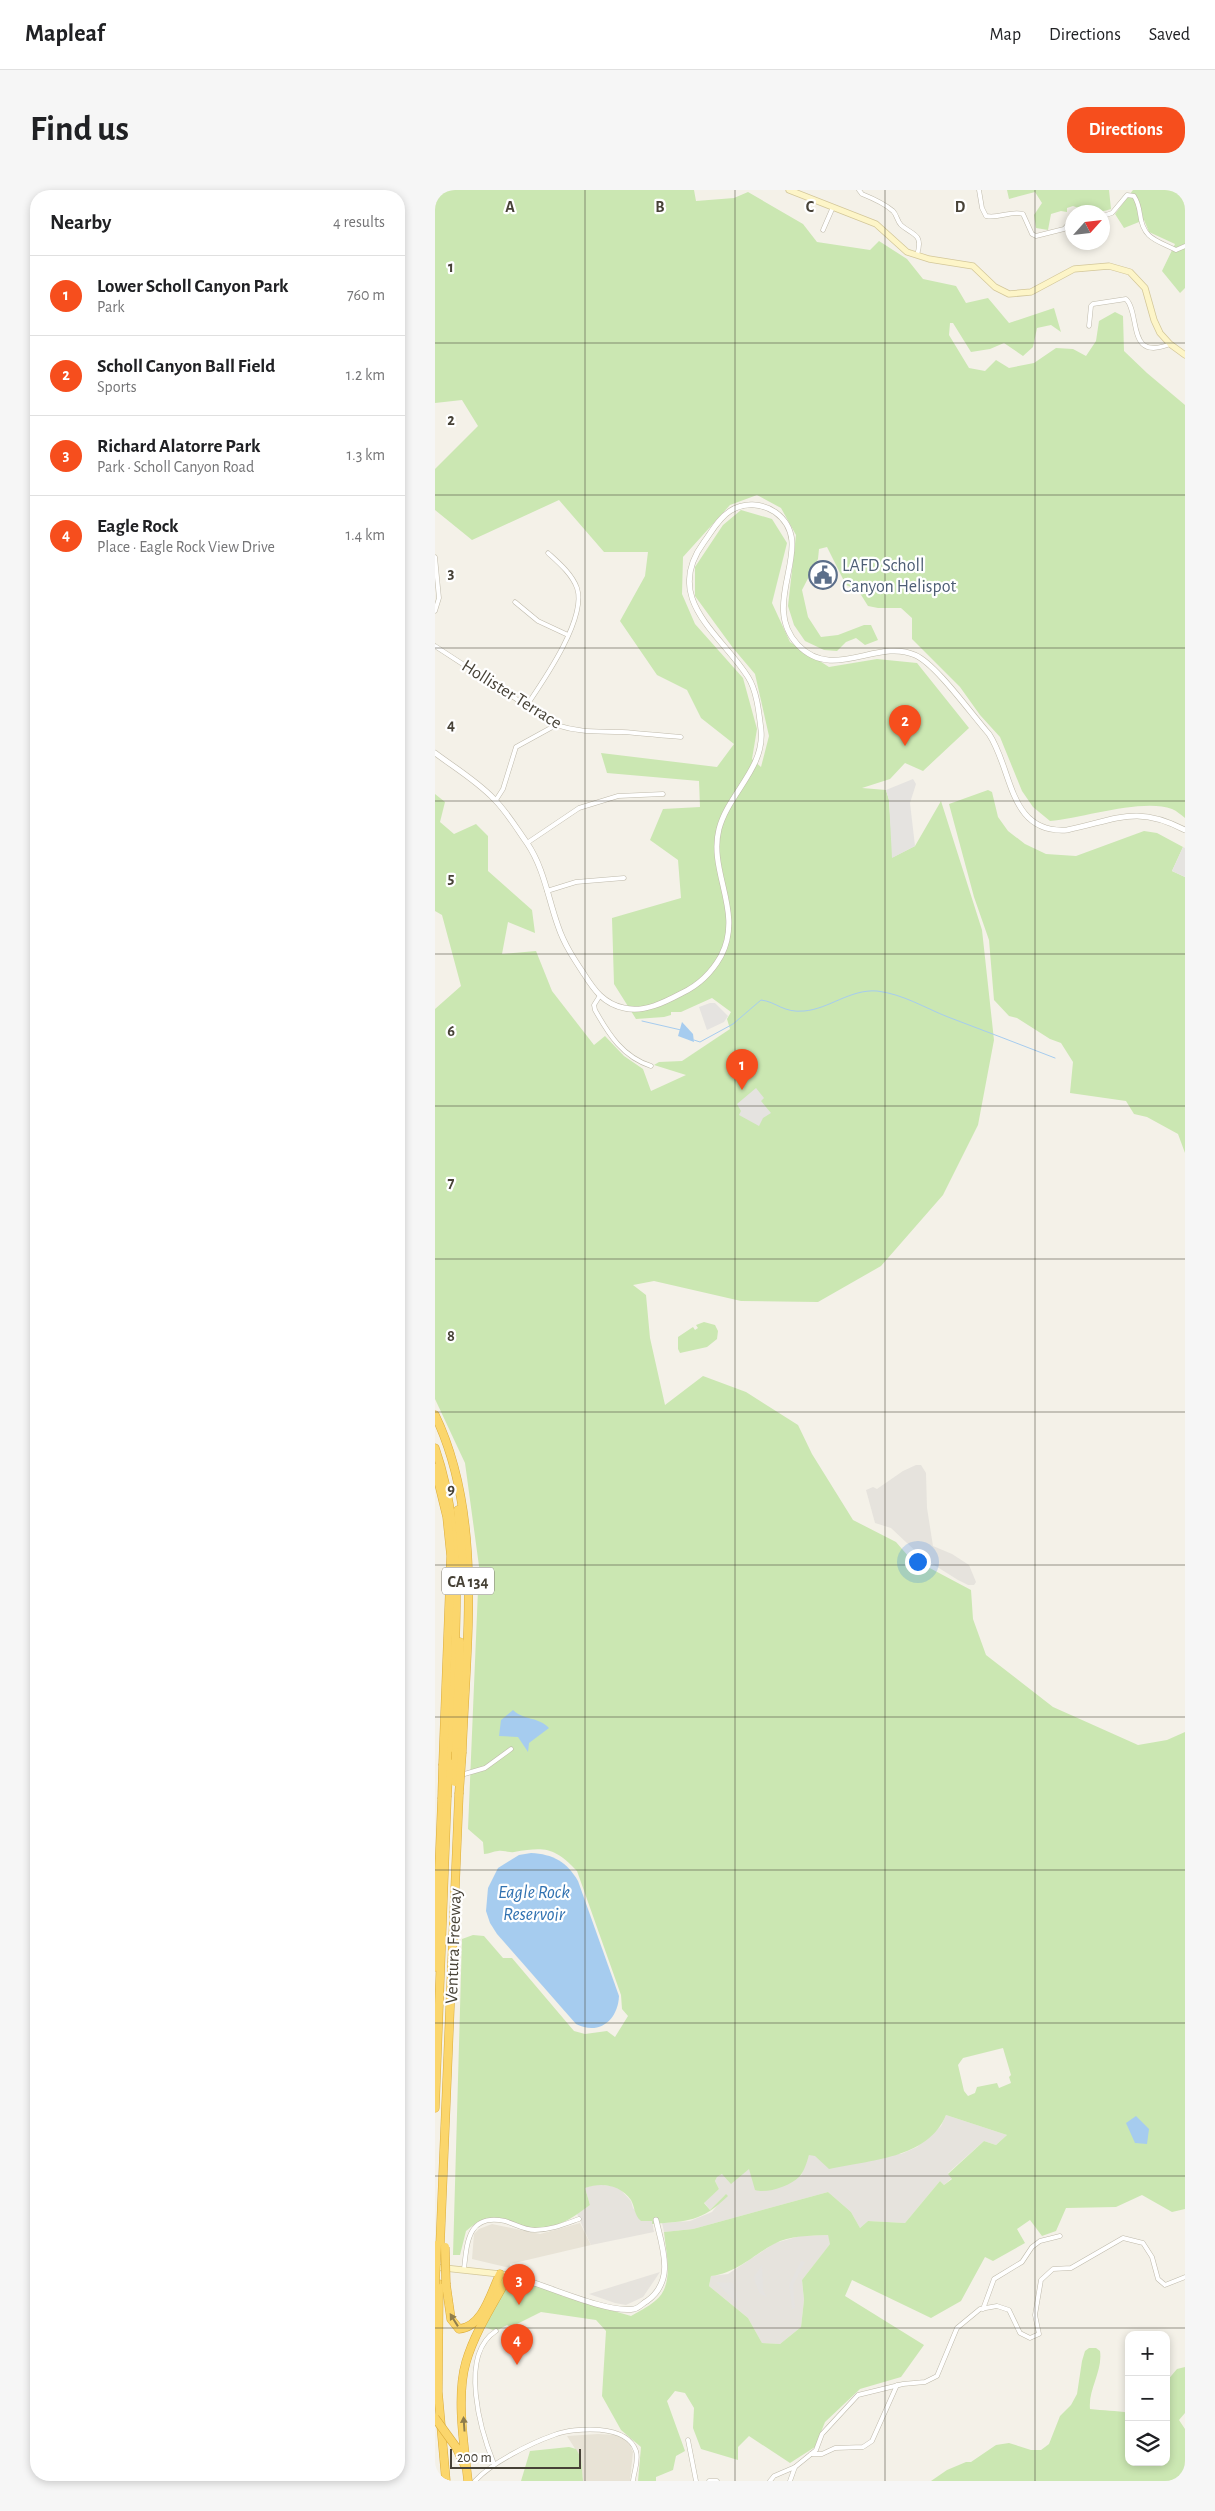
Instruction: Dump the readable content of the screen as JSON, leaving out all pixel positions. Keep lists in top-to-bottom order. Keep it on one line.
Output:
{"streets":{"highway":["CA 134","Ventura Freeway"],"street":["Hollister Terrace"]},"water":["Eagle Rock Reservoir"],"places":{"public building":["LAFD Scholl Canyon Helispot"]},"scale_bar":"200 m","north":"top right","page":{"header":"Mapleaf","nav":["Map","Directions","Saved"],"buttons":"Directions","title":"Find us","heading":["Nearby","4 results"],"list":[{"mark":"1","name":"Lower Scholl Canyon Park","note":"Park","value":"760 m"},{"mark":"2","name":"Scholl Canyon Ball Field","note":"Sports","value":"1.2 km"},{"mark":"3","name":"Richard Alatorre Park","note":"Park · Scholl Canyon Road","value":"1.3 km"},{"mark":"4","name":"Eagle Rock","note":"Place · Eagle Rock View Drive","value":"1.4 km"}],"pins":["2","1","3","4"],"map_buttons":["+","−"],"scale":"200 m"},"grid":{"columns":["A","B","C","D"],"rows":["1","2","3","4","5","6","7","8","9"]}}
